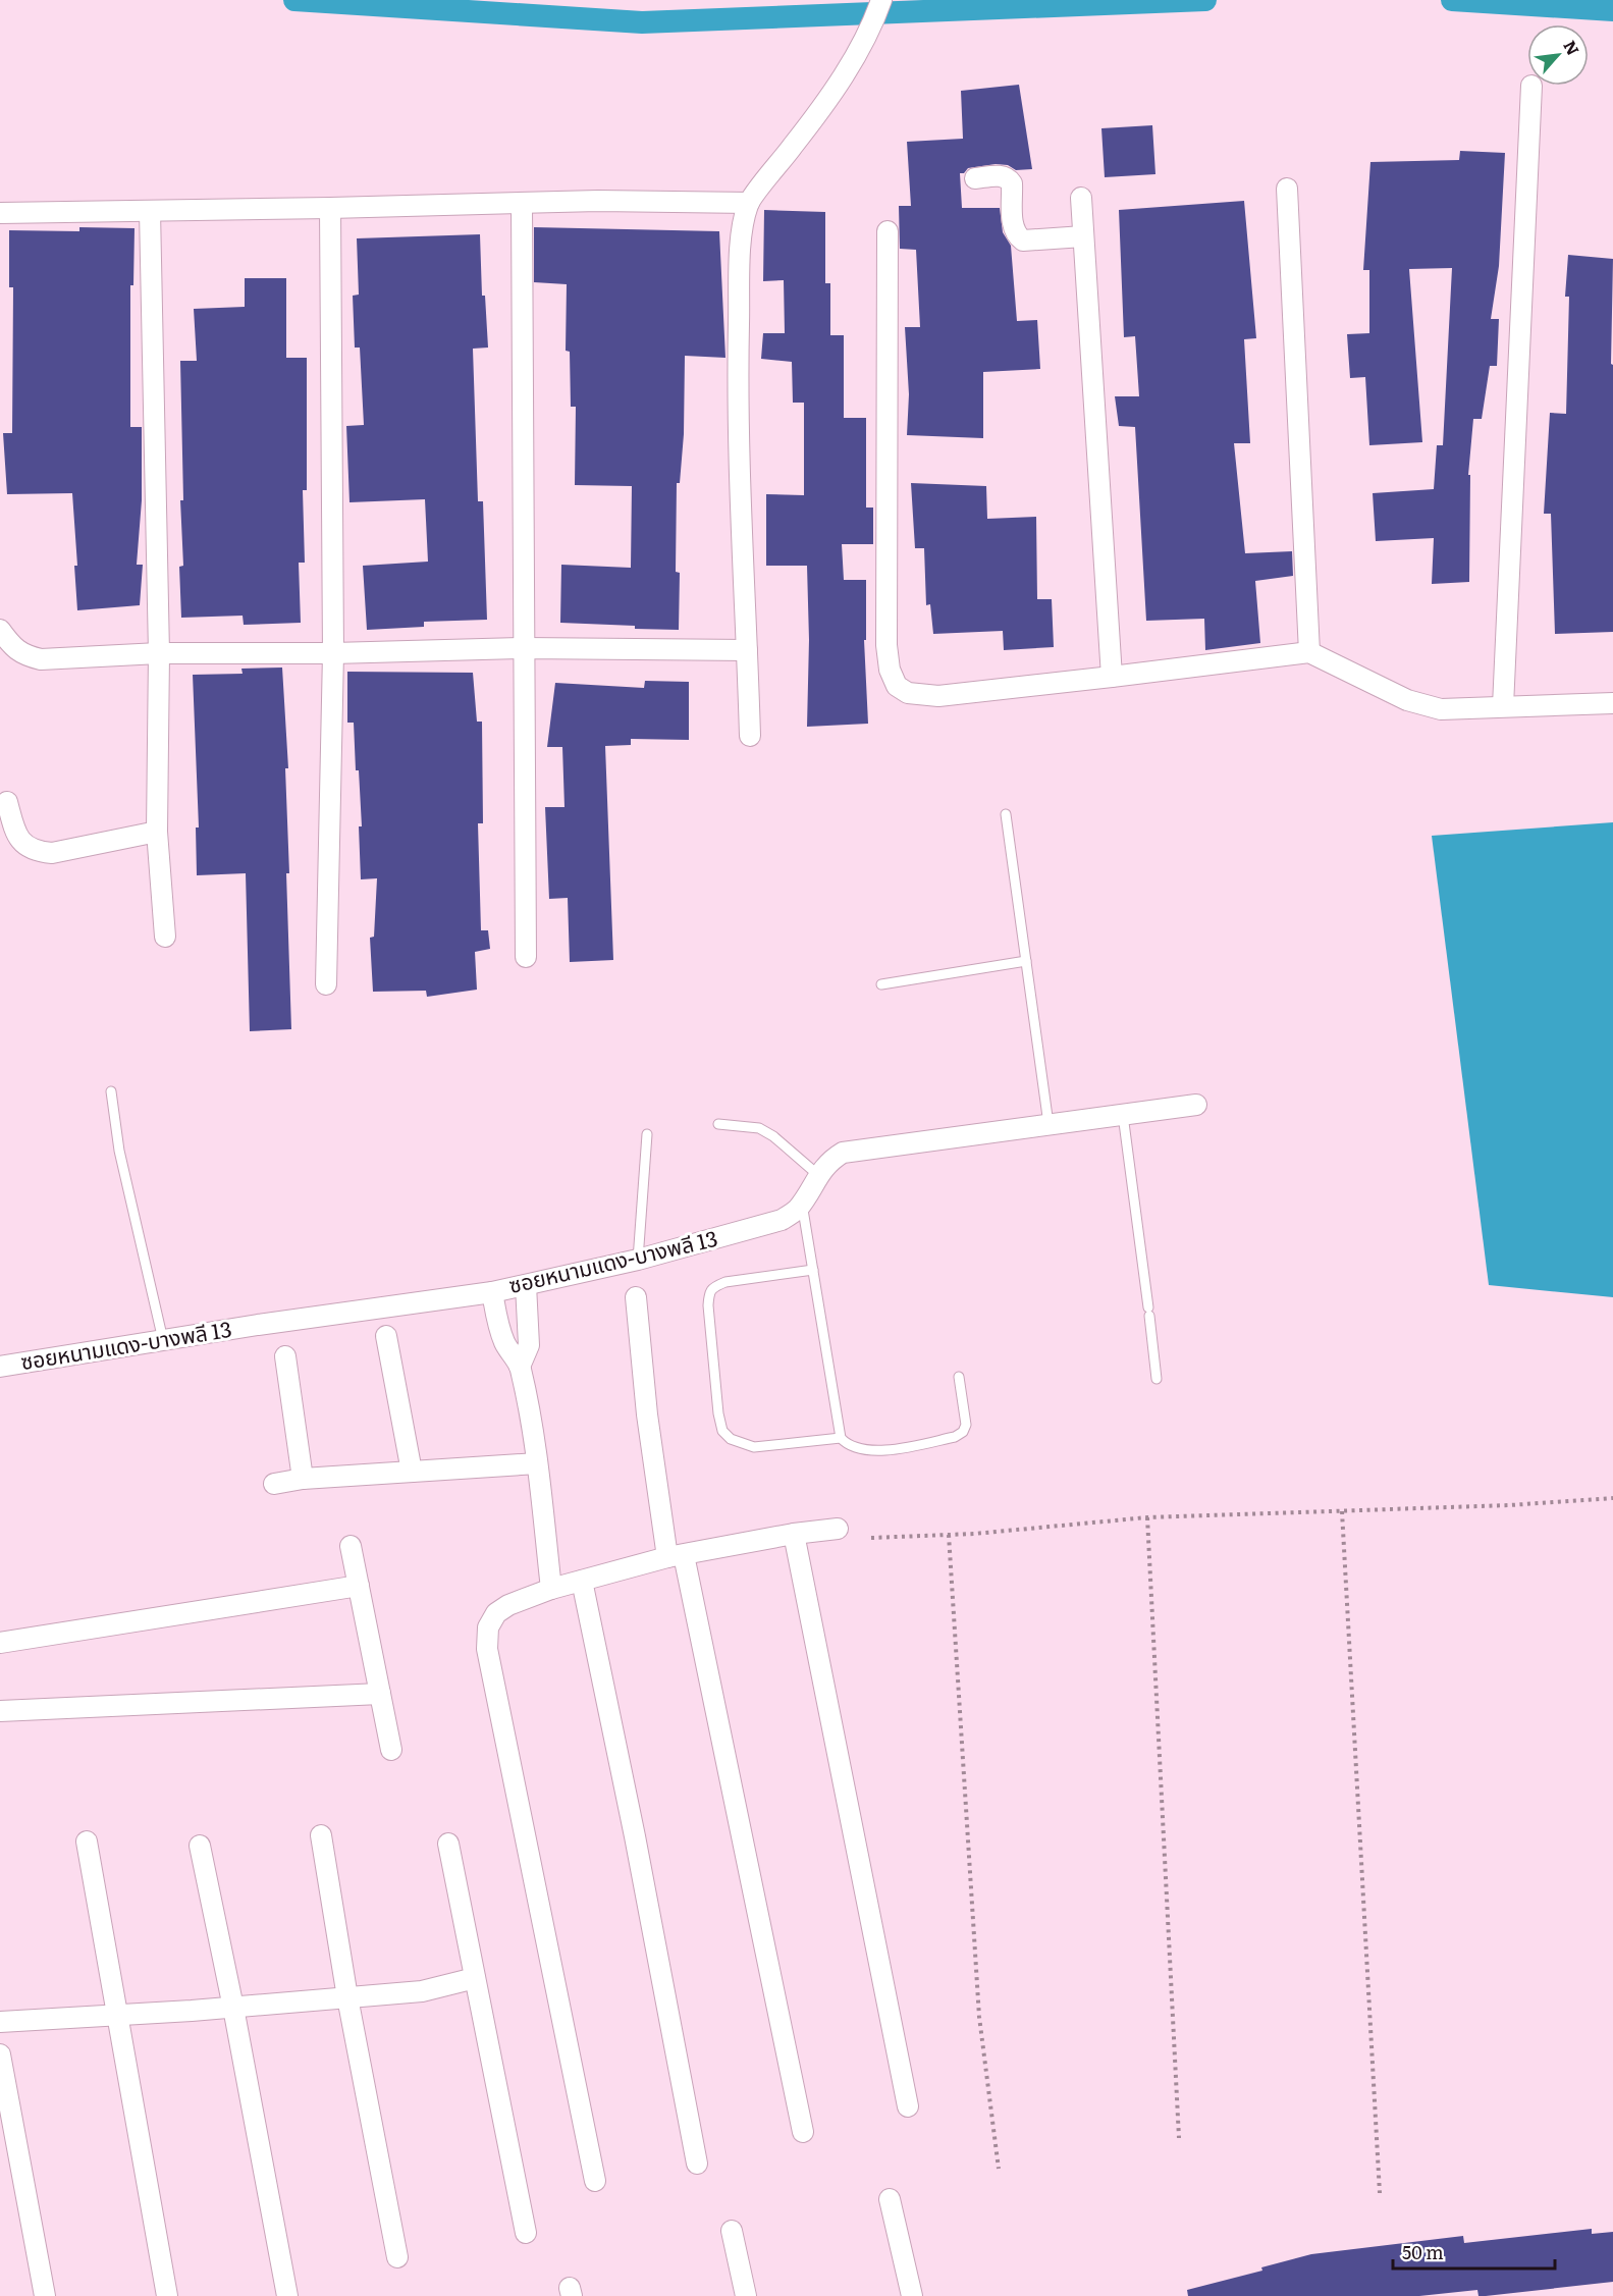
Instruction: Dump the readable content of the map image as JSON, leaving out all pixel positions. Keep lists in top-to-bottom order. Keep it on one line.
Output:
{"streets":{"street":["ซอยหนามแดง-บางพลี 13"]},"scale_bar":"50 m","north":"top right"}
